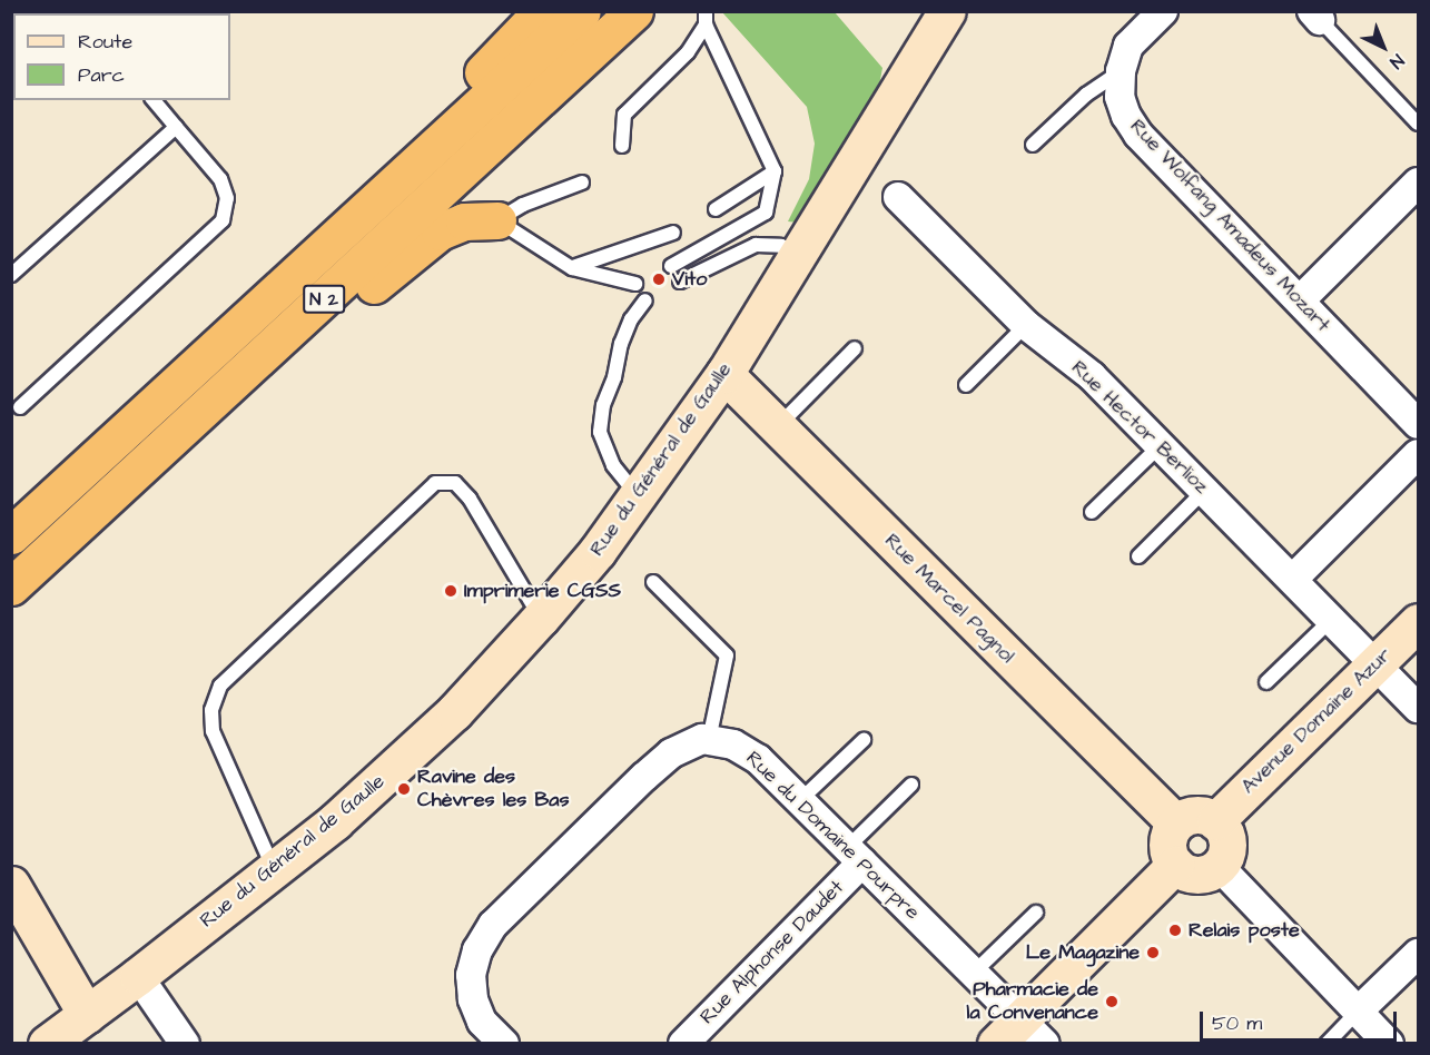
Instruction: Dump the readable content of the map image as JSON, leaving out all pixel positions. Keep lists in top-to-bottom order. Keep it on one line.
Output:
{"streets":{"highway":["N 2"],"street":["Rue Wolfang Amadeus Mozart","Rue Hector Berlioz","Rue du Général de Gaulle","Rue Marcel Pagnol","Avenue Domaine Azur","Rue du Domaine Pourpre","Rue Alphonse Daudet"]},"crossings":[["Rue Hector Berlioz","Avenue Domaine Azur"],["Rue du Général de Gaulle","Rue Marcel Pagnol"],["Rue Marcel Pagnol","Avenue Domaine Azur"],["Rue du Domaine Pourpre","Rue Alphonse Daudet"]],"places":["Vito","Imprimerie CGSS","Ravine des Chèvres les Bas","Relais poste","Le Magazine","Pharmacie de la Convenance"],"legend":["Route","Parc"],"scale_bar":"50 m","north":"bottom right"}
